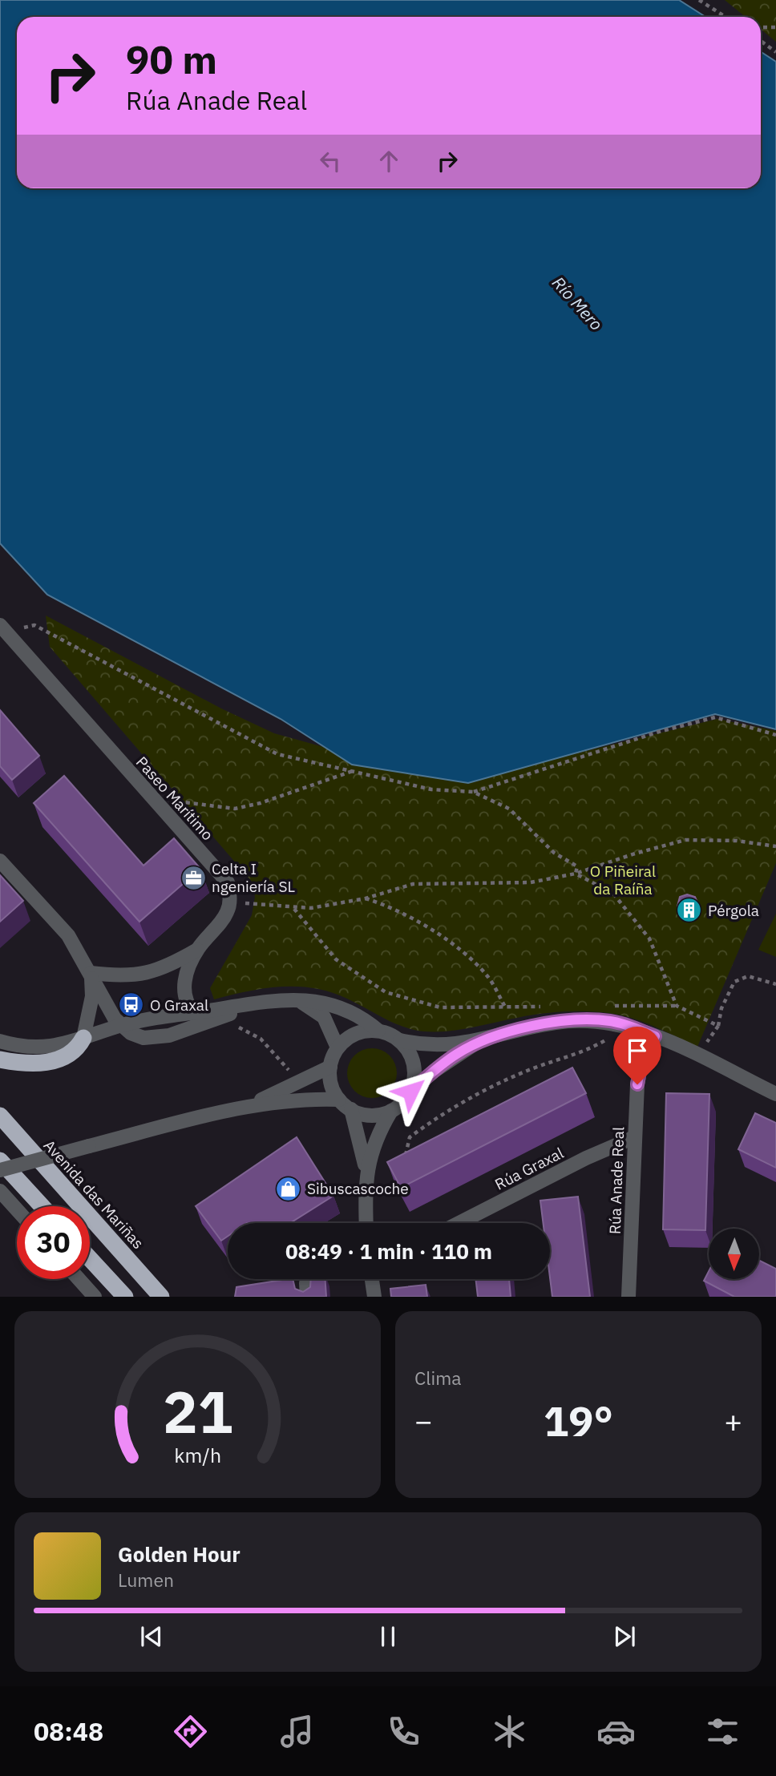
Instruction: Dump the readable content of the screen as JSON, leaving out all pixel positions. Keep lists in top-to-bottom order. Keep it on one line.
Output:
{"streets":{"highway":["Avenida das Mariñas"],"street":["Paseo Marítimo","Rúa Graxal","Rúa Anade Real"]},"crossings":[["Rúa Graxal","Rúa Anade Real"]],"water":["Río Mero"],"parks":["O Piñeiral da Raíña"],"places":{"office":["Celta I ngeniería SL"],"building":["Pérgola"],"bus stop":["O Graxal"],"shop":["Sibuscascoche"]},"north":"bottom","page":{"turn":["90 m","Rúa Anade Real"],"limit":"30","trip":"08:49 · 1 min · 110 m","tile":"Clima","heat":["−","19°","+"],"song":["Golden Hour","Lumen"],"tabs":"08:48","gauge":["21","km/h"]}}
